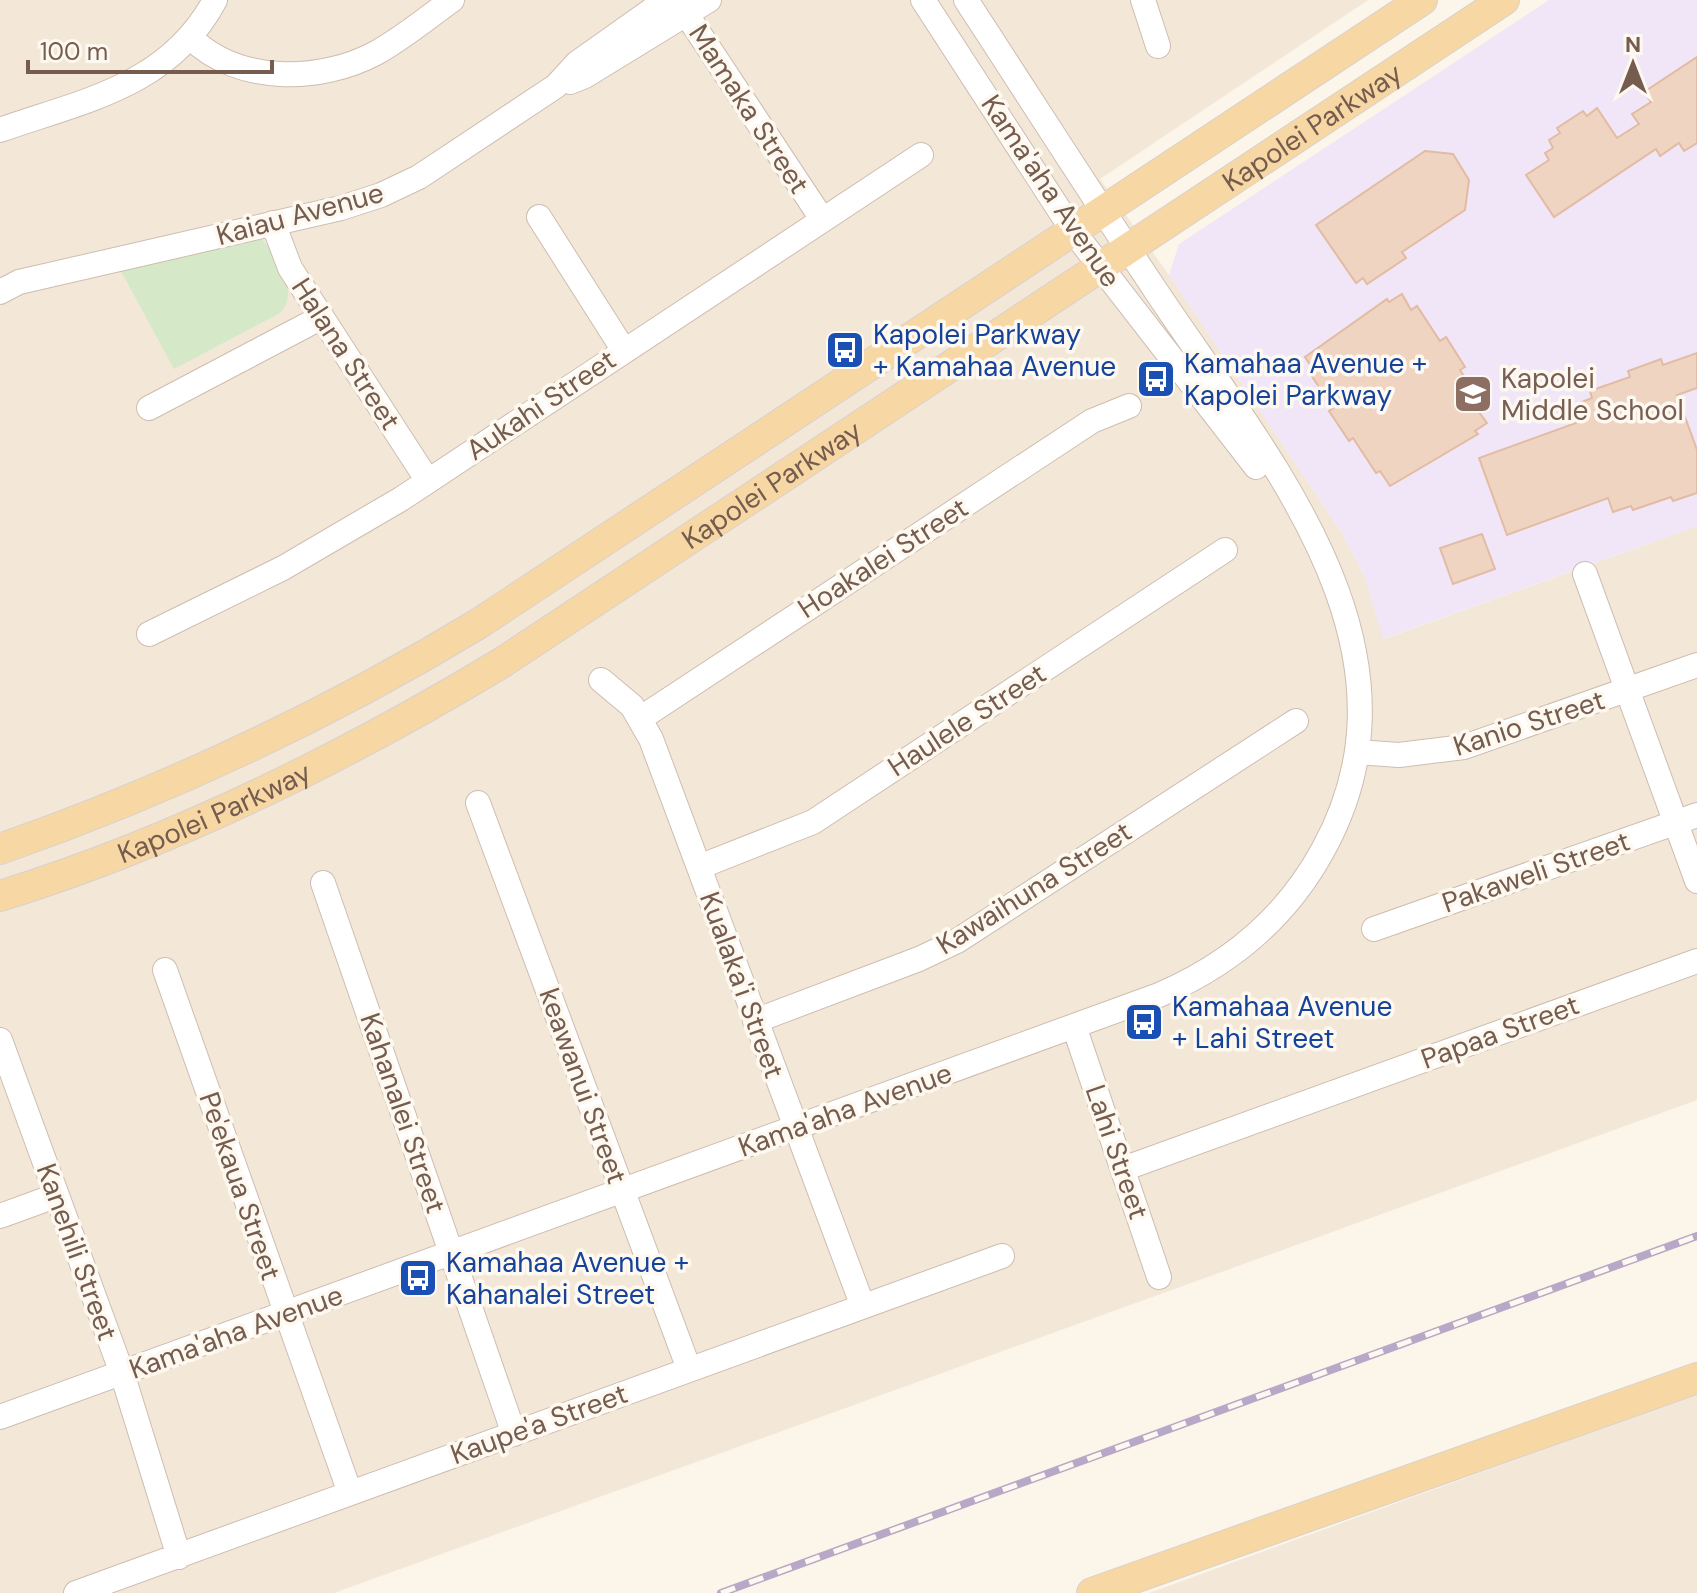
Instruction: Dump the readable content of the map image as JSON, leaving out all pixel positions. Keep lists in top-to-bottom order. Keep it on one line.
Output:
{"streets":{"main road":["Kapolei Parkway"],"street":["Mamaka Street","Kama'aha Avenue","Kaiau Avenue","Halana Street","Aukahi Street","Hoakalei Street","Haulele Street","Kanio Street","Pakaweli Street","Kawaihuna Street","Kualaka'i Street","Papaa Street","keawanui Street","Kahanalei Street","Lahi Street","Pe'ekaua Street","Kanehili Street","Kaupe'a Street"]},"crossings":[["Mamaka Street","Kaiau Avenue"],["Mamaka Street","Aukahi Street"],["Kapolei Parkway","Kama'aha Avenue"],["Kama'aha Avenue","Kanio Street"],["Kama'aha Avenue","Kualaka'i Street"],["Kama'aha Avenue","keawanui Street"],["Kama'aha Avenue","Kahanalei Street"],["Kama'aha Avenue","Lahi Street"],["Kama'aha Avenue","Pe'ekaua Street"],["Kama'aha Avenue","Kanehili Street"],["Kaiau Avenue","Halana Street"],["Halana Street","Aukahi Street"],["Hoakalei Street","Kualaka'i Street"],["Haulele Street","Kualaka'i Street"],["Kawaihuna Street","Kualaka'i Street"],["Kualaka'i Street","Kaupe'a Street"],["Papaa Street","Lahi Street"],["keawanui Street","Kaupe'a Street"],["Kahanalei Street","Kaupe'a Street"],["Pe'ekaua Street","Kaupe'a Street"],["Kanehili Street","Kaupe'a Street"]],"places":{"bus stop":["Kapolei Parkway + Kamahaa Avenue","Kamahaa Avenue + Kapolei Parkway","Kamahaa Avenue + Lahi Street","Kamahaa Avenue + Kahanalei Street"],"school or university":["Kapolei Middle School"]},"scale_bar":"100 m","north":"top"}
